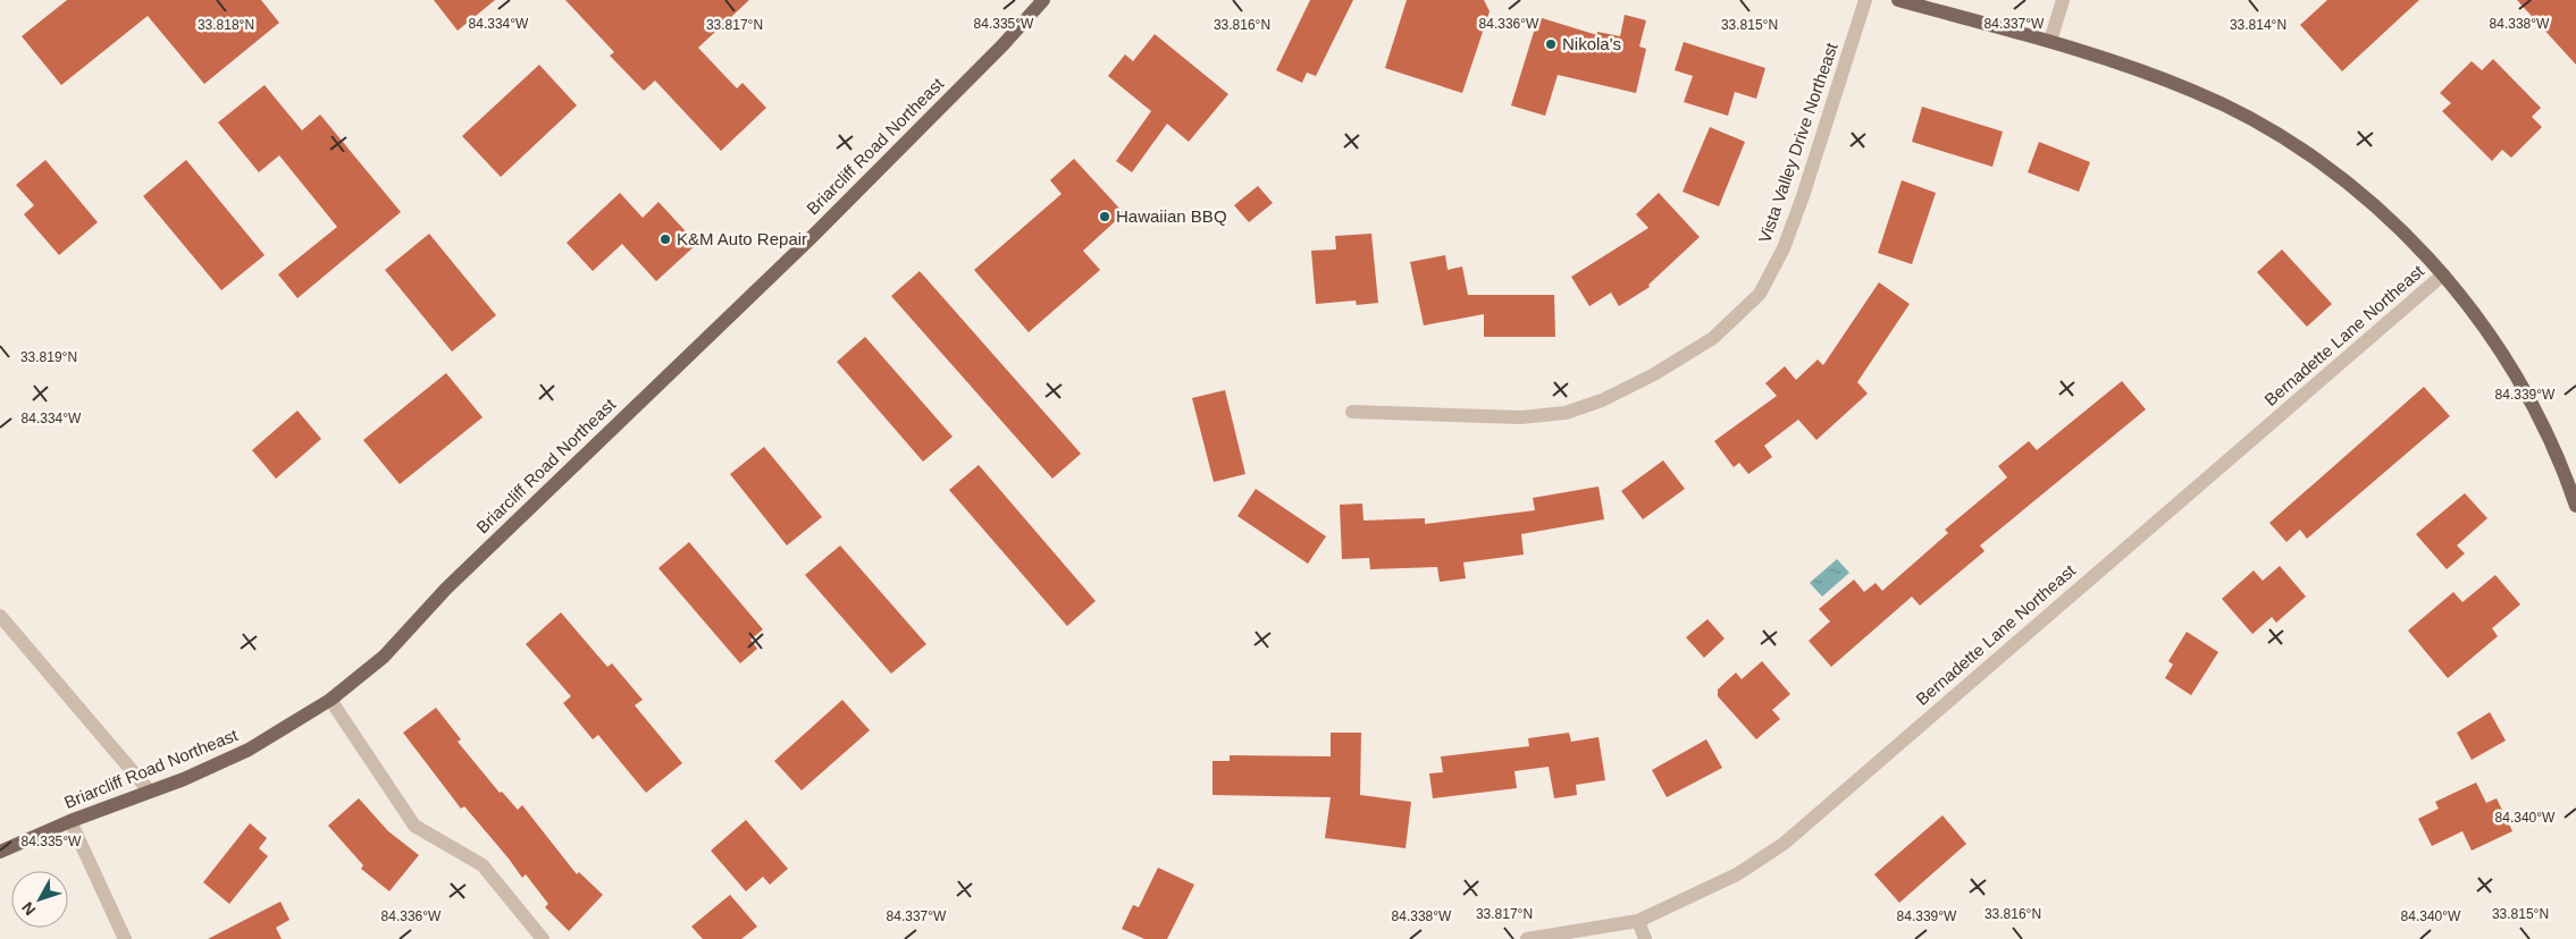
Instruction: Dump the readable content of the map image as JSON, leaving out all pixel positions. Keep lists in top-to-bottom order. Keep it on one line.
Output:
{"streets":{"main road":["Briarcliff Road Northeast"],"street":["Vista Valley Drive Northeast","Bernadette Lane Northeast"]},"places":["Nikola's","Hawaiian BBQ","K&M Auto Repair"],"north":"bottom left","coordinates":["84.334°W","84.335°W","84.336°W","84.337°W","84.338°W","33.818°N","33.817°N","33.816°N","33.815°N","33.814°N","33.819°N","84.339°W","84.340°W"]}
